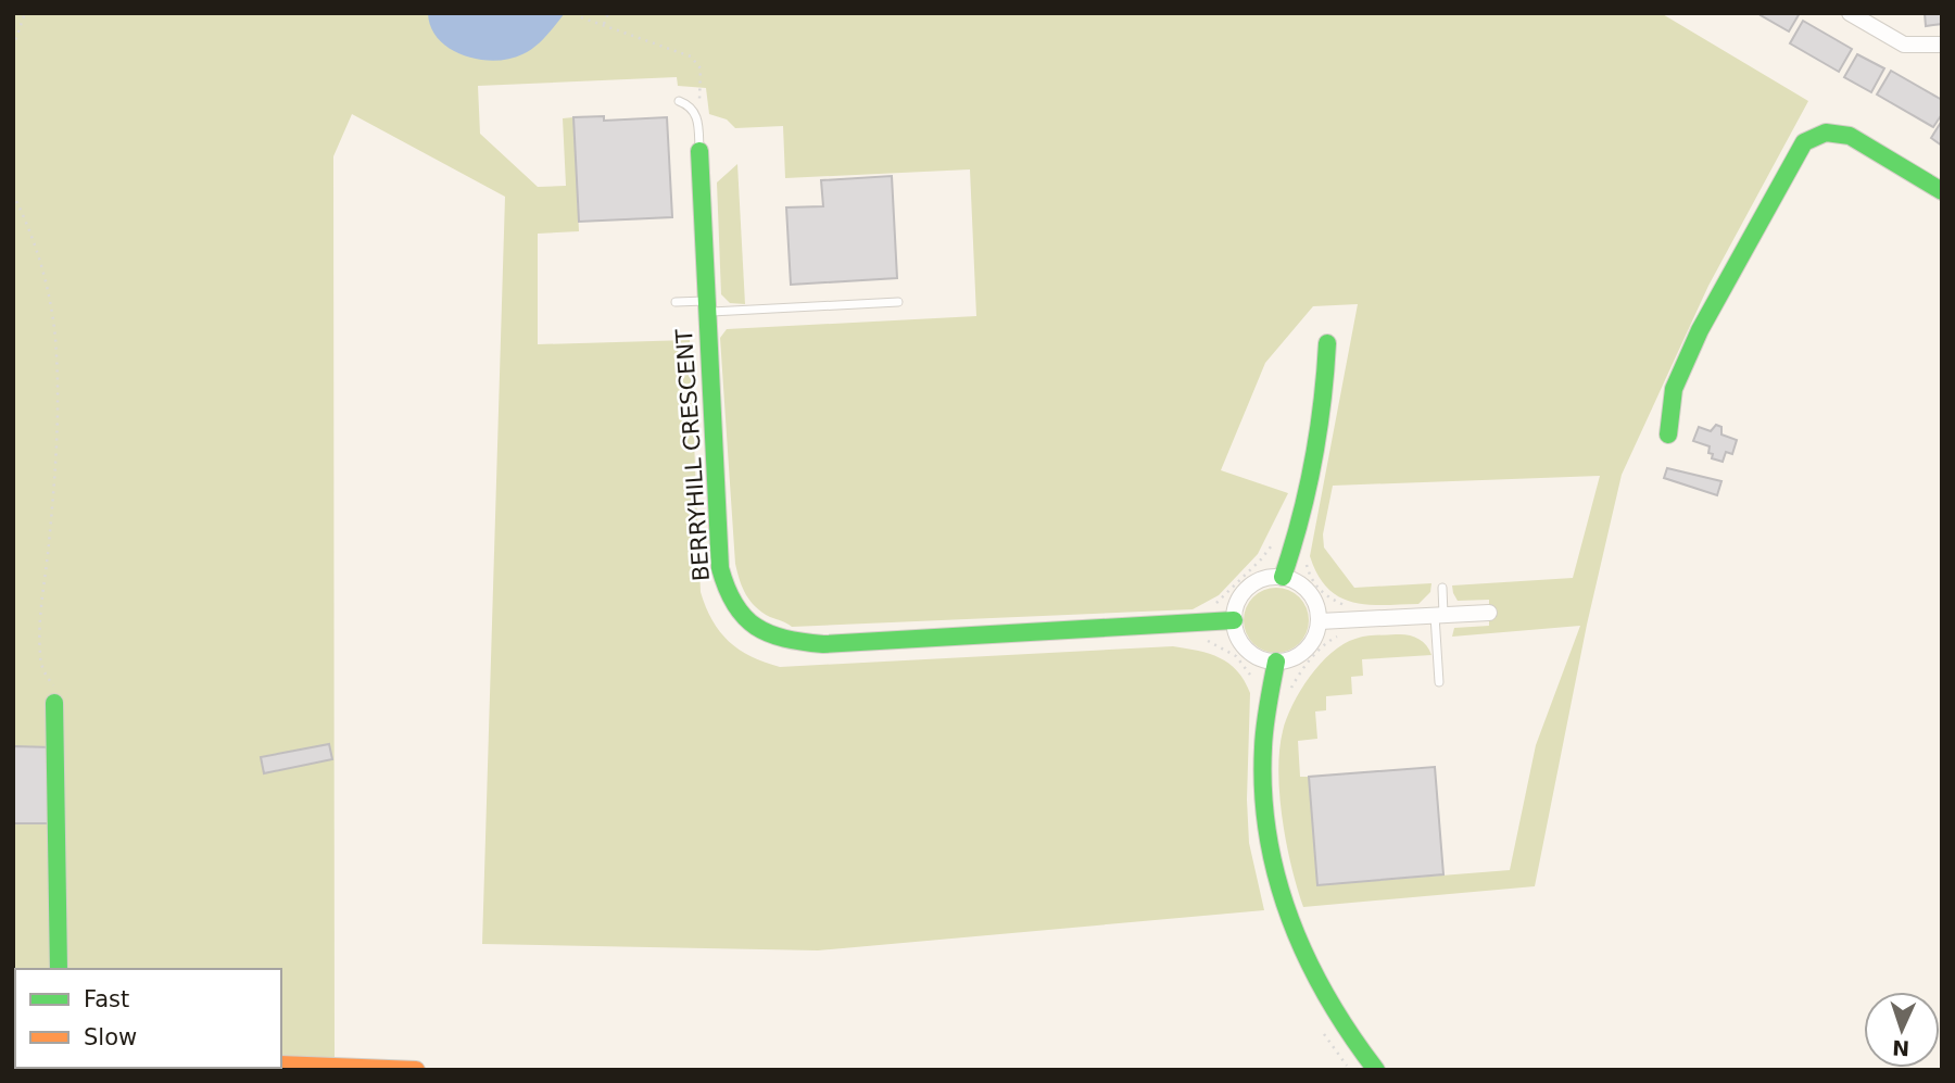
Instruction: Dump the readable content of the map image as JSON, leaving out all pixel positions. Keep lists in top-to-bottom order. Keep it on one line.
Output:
{"streets":{"street":["BERRYHILL CRESCENT"]},"legend":["Fast","Slow"],"north":"bottom"}
